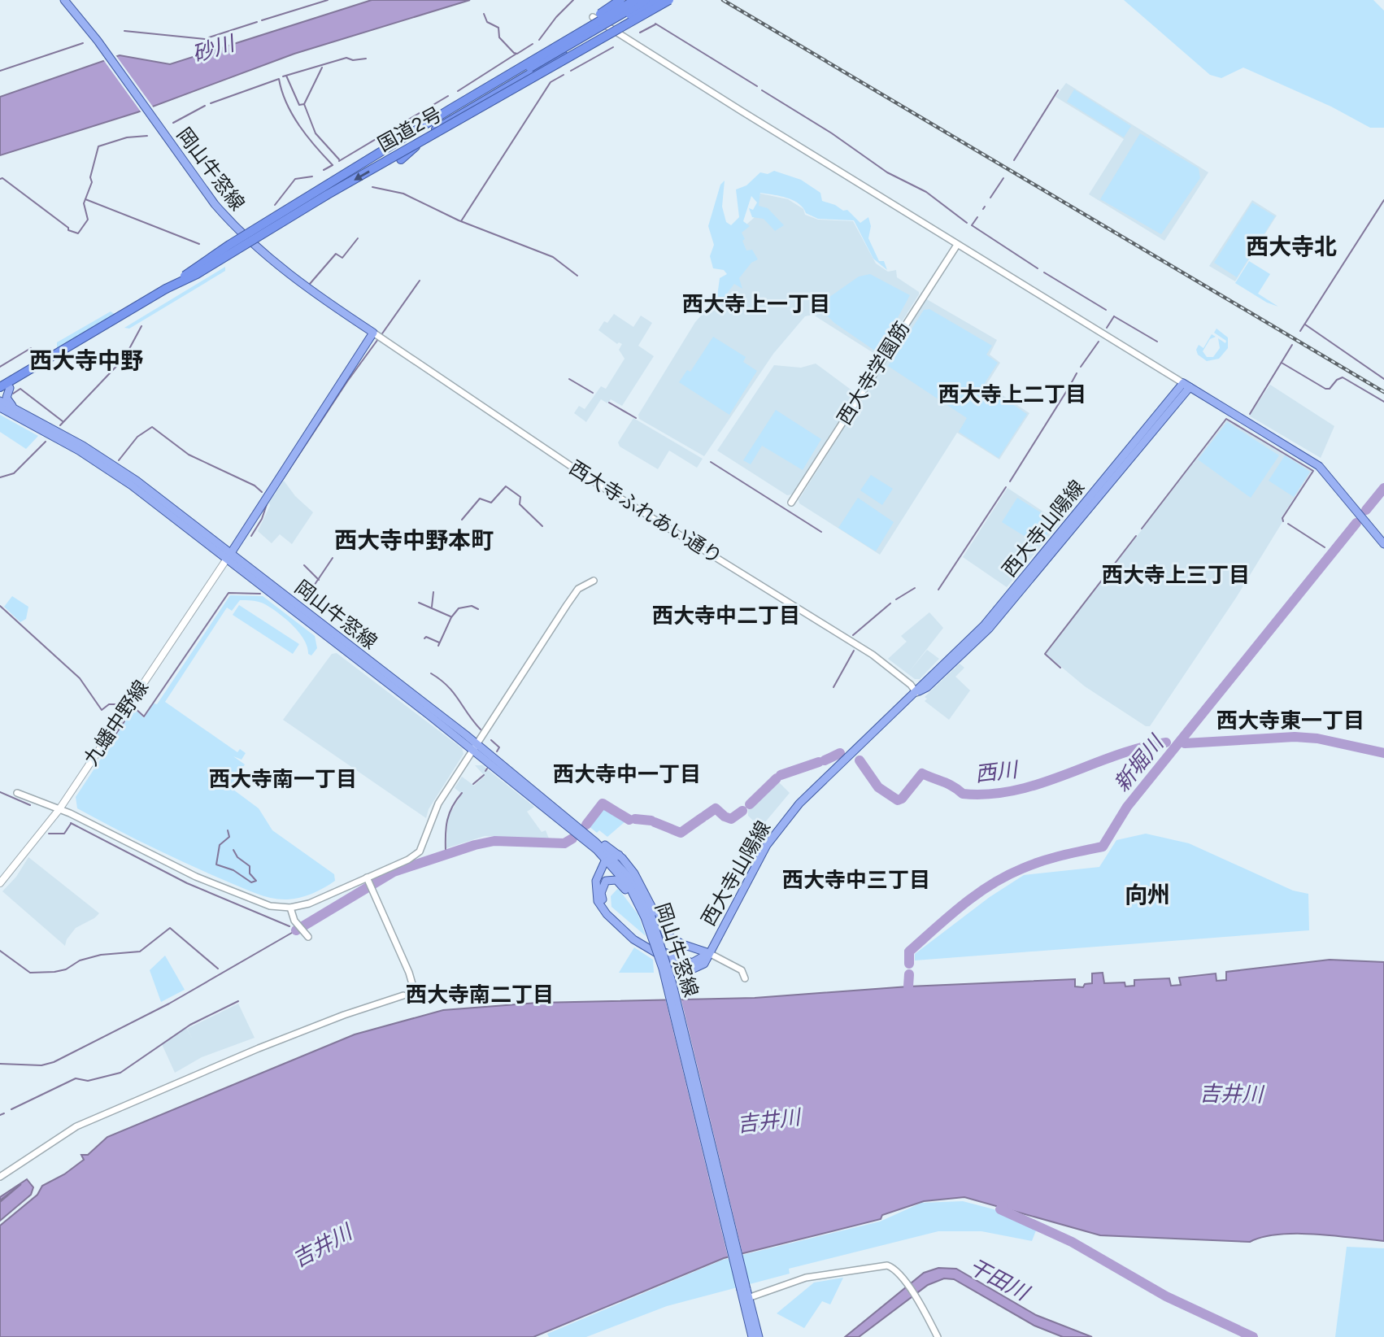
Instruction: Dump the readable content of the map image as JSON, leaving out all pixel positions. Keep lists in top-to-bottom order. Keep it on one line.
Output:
{"streets":{"highway":["国道2号"],"main road":["岡山牛窓線","西大寺山陽線","九蟠中野線"],"street":["西大寺学園筋","西大寺ふれあい通り"]},"crossings":[["岡山牛窓線","西大寺ふれあい通り"],["岡山牛窓線","西大寺山陽線"],["岡山牛窓線","九蟠中野線"],["西大寺ふれあい通り","西大寺山陽線"]],"districts":["西大寺北","西大寺上一丁目","西大寺中野","西大寺上二丁目","西大寺中野本町","西大寺上三丁目","西大寺中二丁目","西大寺東一丁目","西大寺中一丁目","西大寺南一丁目","西大寺中三丁目","向州","西大寺南二丁目"],"water":["砂川","新堀川","西川","吉井川","干田川"]}
